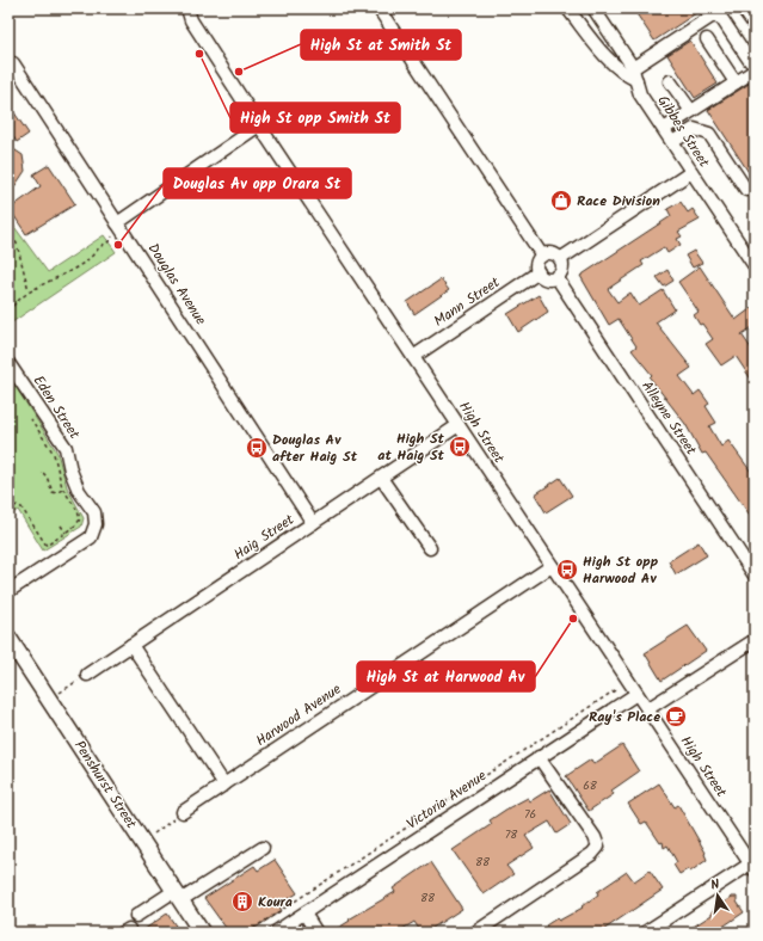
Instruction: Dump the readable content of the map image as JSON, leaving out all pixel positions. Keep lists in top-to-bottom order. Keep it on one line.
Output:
{"streets":{"main road":["Penshurst Street"],"street":["Gibbes Street","Douglas Avenue","Mann Street","Eden Street","Alleyne Street","High Street","Haig Street","Harwood Avenue","Victoria Avenue"]},"crossings":[["Douglas Avenue","Haig Street"],["Mann Street","Alleyne Street"],["Mann Street","High Street"],["High Street","Haig Street"],["High Street","Harwood Avenue"],["High Street","Victoria Avenue"]],"places":{"other":["High St opp Smith St","High St at Smith St","Douglas Av opp Orara St","High St at Harwood Av"],"shop":["Race Division"],"bus stop":["High St at Haig St","Douglas Av after Haig St","High St opp Harwood Av"],"cafe":["Ray's Place"],"building":["Koura"]},"house_numbers":["68","76","78","88","88"],"north":"top"}
